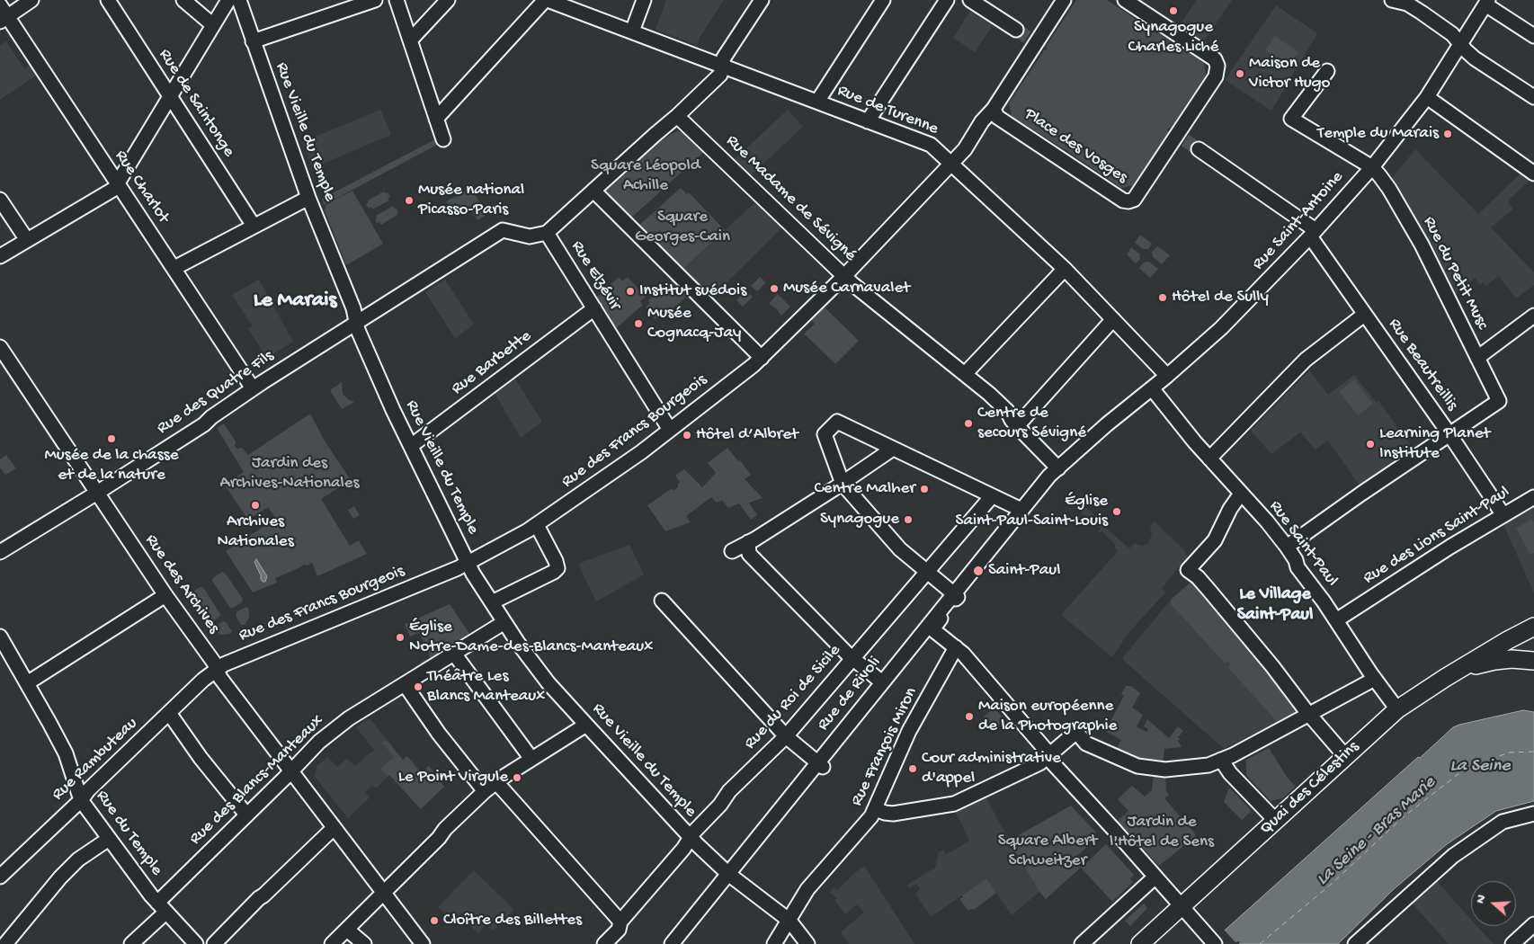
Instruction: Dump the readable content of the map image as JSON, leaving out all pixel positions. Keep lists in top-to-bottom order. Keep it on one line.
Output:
{"streets":{"main road":["Quai des Célestins"],"street":["Rue de Saintonge","Rue de Turenne","Rue Vieille du Temple","Place des Vosges","Rue Charlot","Rue Madame de Sévigné","Rue Saint-Antoine","Rue du Petit Musc","Rue Elzévir","Rue Barbette","Rue Beautreillis","Rue des Quatre Fils","Rue des Francs Bourgeois","Rue des Lions Saint-Paul","Rue Saint-Paul","Rue des Archives","Rue de Rivoli","Rue du Roi de Sicile","Rue François Miron","Rue Rambuteau","Rue des Blancs-Manteaux","Rue du Temple"]},"crossings":[["Rue de Turenne","Rue Saint-Antoine"],["Rue de Turenne","Rue des Francs Bourgeois"],["Rue Vieille du Temple","Rue Barbette"],["Rue Vieille du Temple","Rue des Quatre Fils"],["Rue Vieille du Temple","Rue des Francs Bourgeois"],["Rue Vieille du Temple","Rue de Rivoli"],["Rue Vieille du Temple","Rue du Roi de Sicile"],["Rue Vieille du Temple","Rue François Miron"],["Rue Vieille du Temple","Rue des Blancs-Manteaux"],["Place des Vosges","Rue des Francs Bourgeois"],["Rue Charlot","Rue des Quatre Fils"],["Rue Madame de Sévigné","Rue Saint-Antoine"],["Rue Madame de Sévigné","Rue des Francs Bourgeois"],["Rue Madame de Sévigné","Rue de Rivoli"],["Rue Saint-Antoine","Rue du Petit Musc"],["Rue Saint-Antoine","Rue Beautreillis"],["Rue Saint-Antoine","Rue Saint-Paul"],["Rue Saint-Antoine","Rue de Rivoli"],["Rue du Petit Musc","Rue Beautreillis"],["Rue Elzévir","Rue Barbette"],["Rue Elzévir","Rue des Quatre Fils"],["Rue Elzévir","Rue des Francs Bourgeois"],["Rue Beautreillis","Rue des Lions Saint-Paul"],["Rue des Quatre Fils","Rue des Archives"],["Rue des Francs Bourgeois","Rue des Archives"],["Rue des Francs Bourgeois","Rue Rambuteau"],["Rue des Lions Saint-Paul","Rue Saint-Paul"],["Rue Saint-Paul","Quai des Célestins"],["Rue des Archives","Rue Rambuteau"],["Rue des Archives","Rue des Blancs-Manteaux"],["Rue de Rivoli","Rue François Miron"],["Rue Rambuteau","Rue du Temple"],["Rue des Blancs-Manteaux","Rue du Temple"]],"districts":["Le Marais","Le Village Saint-Paul"],"water":["La Seine","La Seine - Bras Marie"],"parks":["Square Léopold Achille","Square Georges-Cain","Jardin des Archives-Nationales","Jardin de l'Hôtel de Sens","Square Albert Schweitzer"],"places":["Synagogue Charles Liché","Maison de Victor Hugo","Temple du Marais","Musée national Picasso-Paris","Musée Carnavalet","Institut suédois","Hôtel de Sully","Musée Cognacq-Jay","Centre de secours Sévigné","Hôtel d’Albret","Musée de la chasse et de la nature","Learning Planet Institute","Centre Malher","Archives Nationales","Église Saint-Paul-Saint-Louis","Synagogue","Saint-Paul","Église Notre-Dame-des-Blancs-Manteaux","Théâtre Les Blancs Manteaux","Maison européenne de la Photographie","Cour administrative d'appel","Le Point Virgule","Cloître des Billettes"],"north":"left"}
